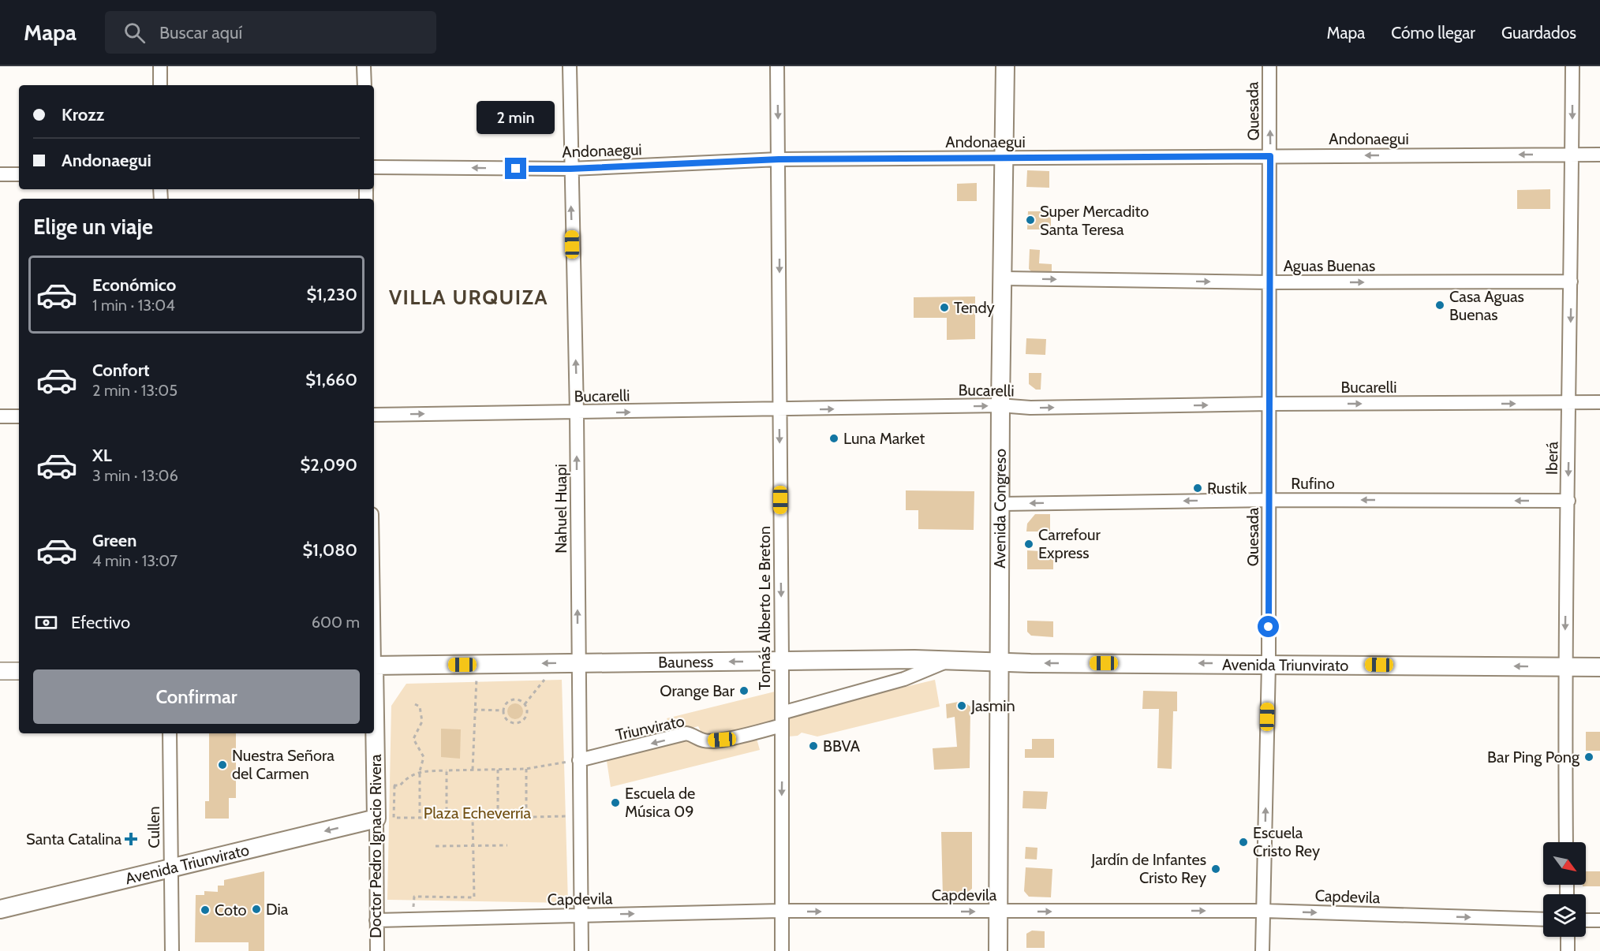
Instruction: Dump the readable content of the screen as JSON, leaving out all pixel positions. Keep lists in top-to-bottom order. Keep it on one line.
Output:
{"streets":{"main road":["Avenida Congreso","Bauness","Avenida Triunvirato","Doctor Pedro Ignacio Rivera"],"street":["Quesada","Andonaegui","Aguas Buenas","Bucarelli","Iberá","Rufino","Nahuel Huapi","Tomás Alberto Le Breton","Triunvirato","Cullen","Capdevila"]},"crossings":[["Quesada","Andonaegui"],["Quesada","Aguas Buenas"],["Quesada","Bucarelli"],["Quesada","Rufino"],["Quesada","Avenida Triunvirato"],["Quesada","Capdevila"],["Andonaegui","Iberá"],["Andonaegui","Nahuel Huapi"],["Andonaegui","Avenida Congreso"],["Andonaegui","Tomás Alberto Le Breton"],["Aguas Buenas","Iberá"],["Aguas Buenas","Avenida Congreso"],["Bucarelli","Iberá"],["Bucarelli","Nahuel Huapi"],["Bucarelli","Avenida Congreso"],["Bucarelli","Tomás Alberto Le Breton"],["Iberá","Rufino"],["Iberá","Avenida Triunvirato"],["Rufino","Avenida Congreso"],["Nahuel Huapi","Bauness"],["Nahuel Huapi","Triunvirato"],["Nahuel Huapi","Capdevila"],["Avenida Congreso","Bauness"],["Avenida Congreso","Avenida Triunvirato"],["Avenida Congreso","Capdevila"],["Tomás Alberto Le Breton","Bauness"],["Tomás Alberto Le Breton","Triunvirato"],["Tomás Alberto Le Breton","Capdevila"],["Bauness","Avenida Triunvirato"],["Bauness","Triunvirato"],["Avenida Triunvirato","Cullen"],["Avenida Triunvirato","Doctor Pedro Ignacio Rivera"],["Doctor Pedro Ignacio Rivera","Capdevila"]],"one_way":["Quesada","Andonaegui","Aguas Buenas","Bucarelli","Iberá","Rufino","Nahuel Huapi","Tomás Alberto Le Breton","Bauness","Avenida Triunvirato","Triunvirato","Capdevila"],"districts":["VILLA URQUIZA"],"parks":["Plaza Echeverría"],"places":{"other":["Super Mercadito Santa Teresa","Casa Aguas Buenas","Tendy","Luna Market","Rustik","Carrefour Express","Orange Bar","Jasmin","BBVA","Bar Ping Pong","Nuestra Señora del Carmen","Escuela de Música 09","Escuela Cristo Rey","Jardín de Infantes Cristo Rey","Dia","Coto"],"health":["Santa Catalina"]},"north":"bottom right","page":{"header":"Mapa","search":"Buscar aquí","nav":["Mapa","Cómo llegar","Guardados"],"banner":["Krozz","Andonaegui"],"bubble":"2 min","heading":"Elige un viaje","list":[{"name":"Económico","note":"1 min · 13:04","value":"$1,230"},{"name":"Confort","note":"2 min · 13:05","value":"$1,660"},{"name":"XL","note":"3 min · 13:06","value":"$2,090"},{"name":"Green","note":"4 min · 13:07","value":"$1,080"}],"pay":["Efectivo","600 m"],"buttons":"Confirmar"}}
